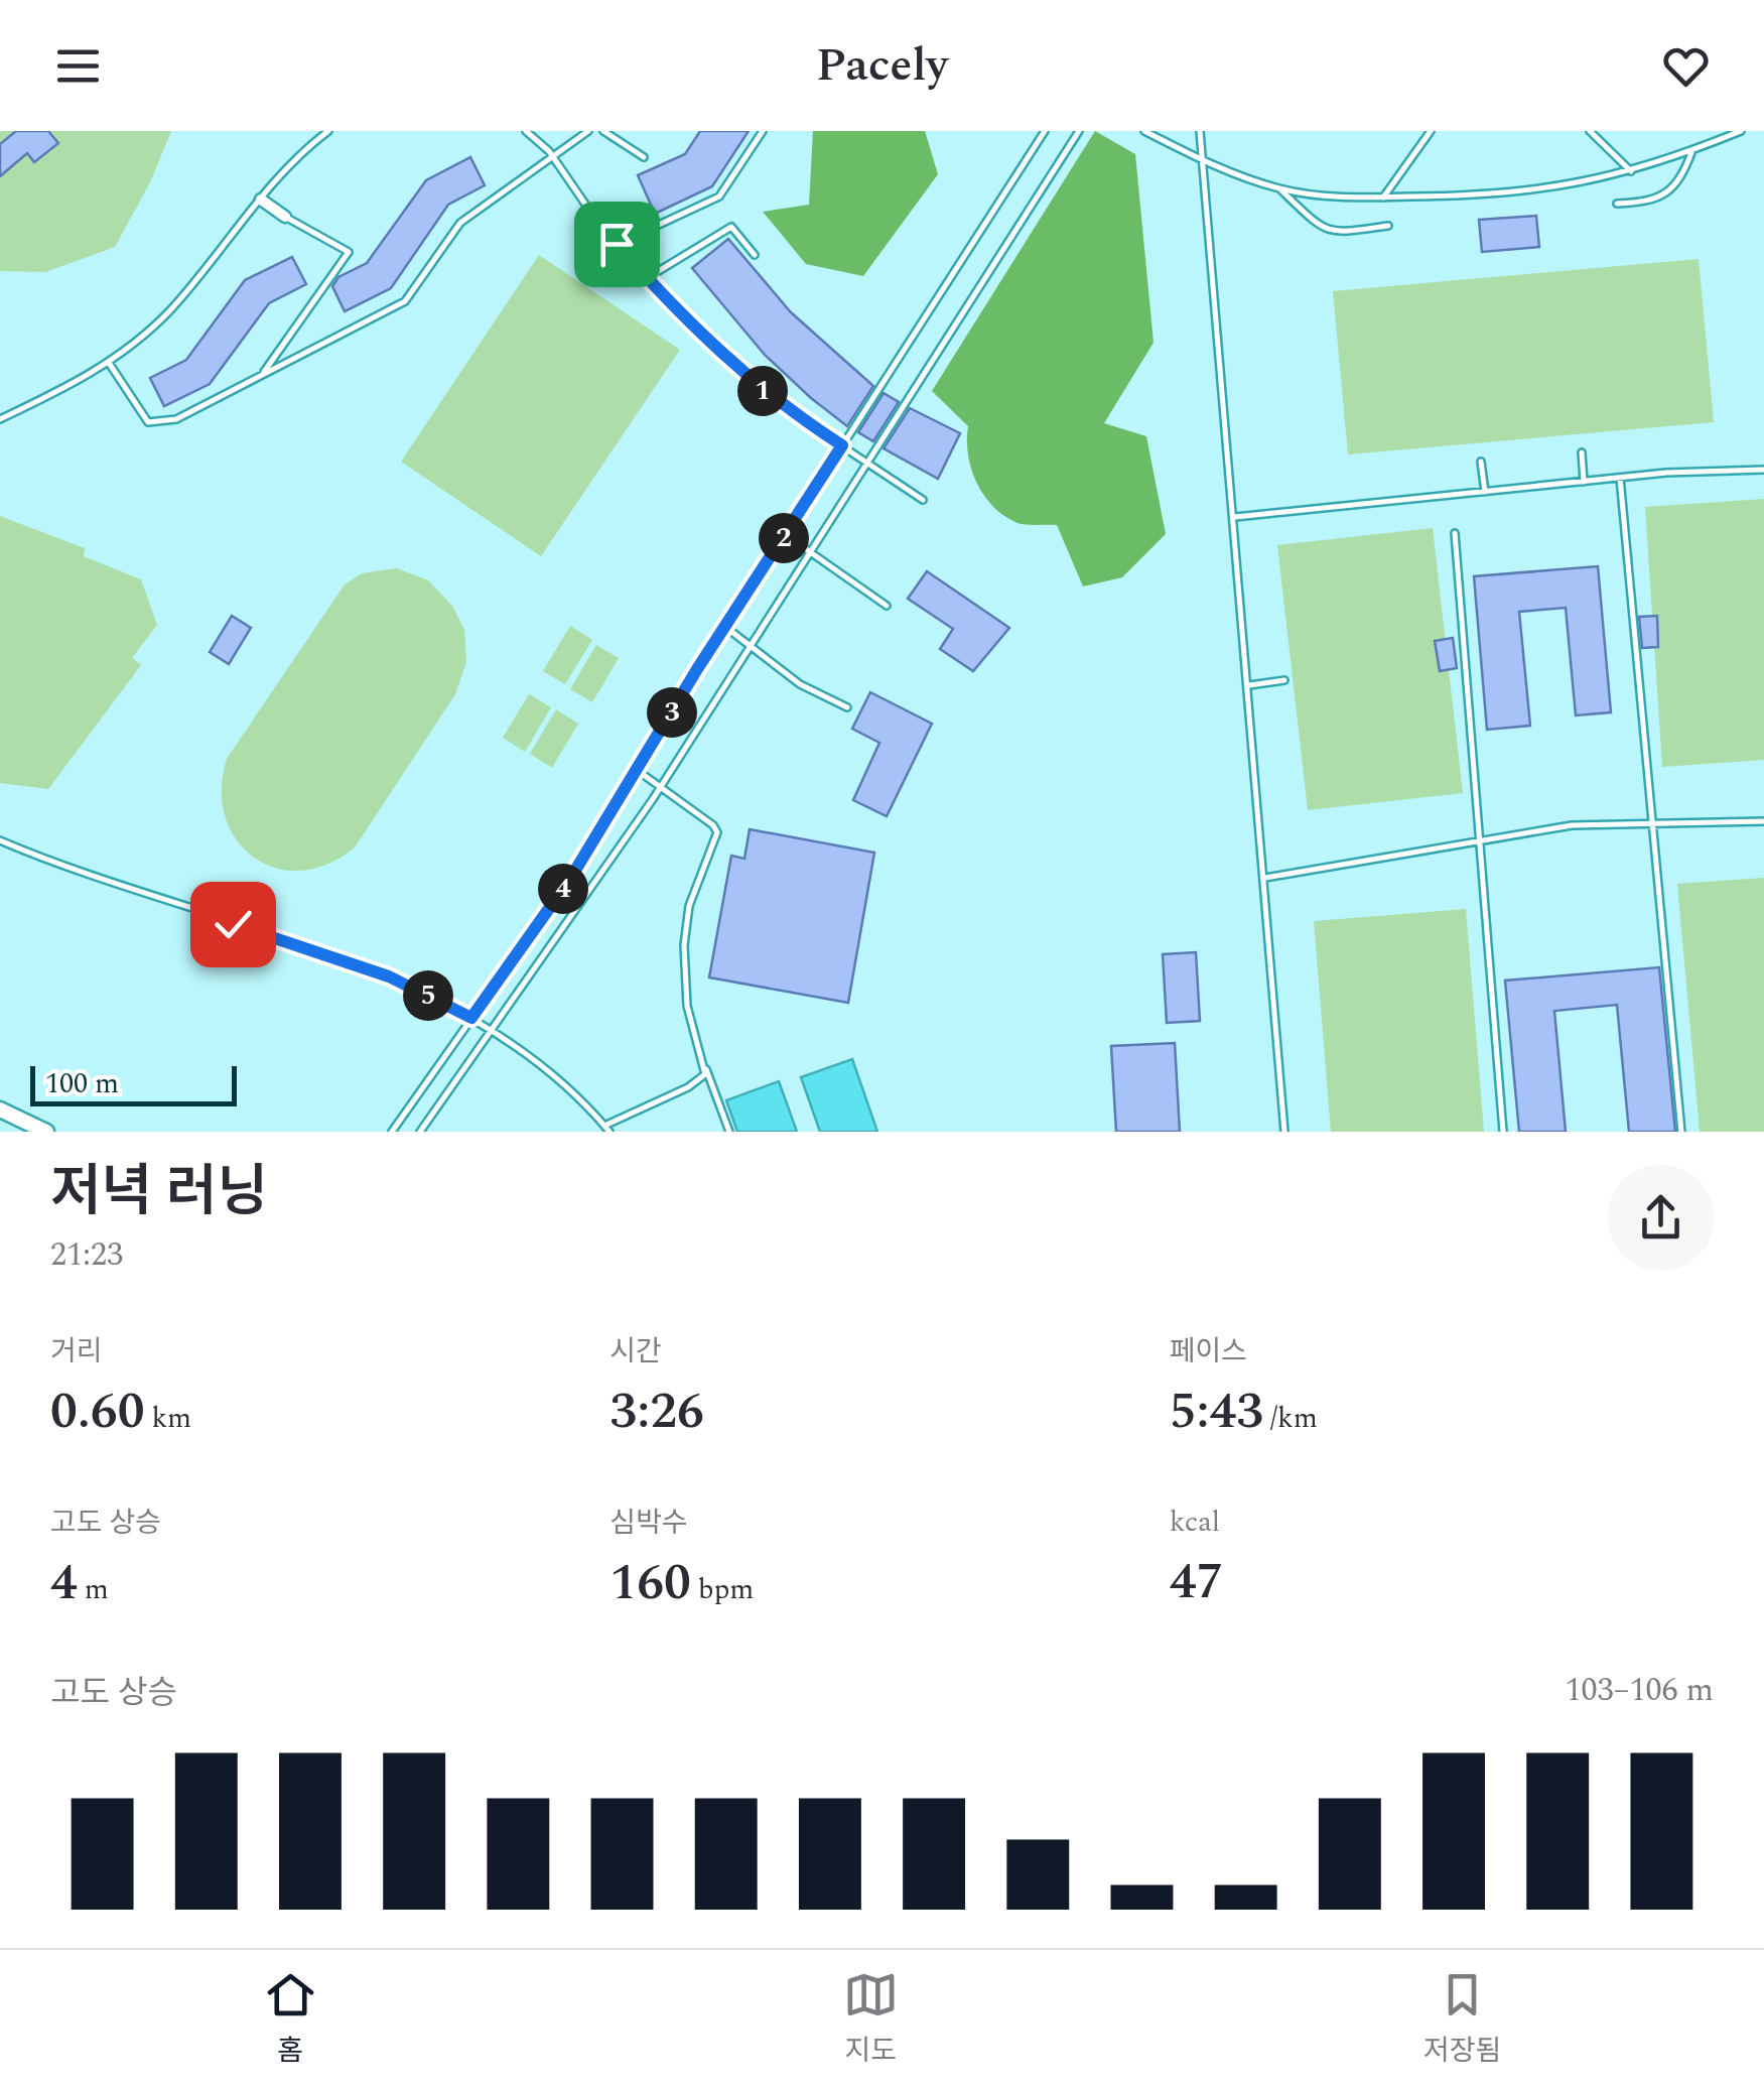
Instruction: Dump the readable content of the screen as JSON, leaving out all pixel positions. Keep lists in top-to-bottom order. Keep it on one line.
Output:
{"scale_bar":"100 m","page":{"header":"Pacely","pins":["1","2","3","4","5"],"scale":"100 m","heading":["저녁 러닝","21:23"],"stats":[["거리","0.60 km"],["시간","3:26"],["페이스","5:43 /km"],["고도 상승","4 m"],["심박수","160 bpm"],["kcal","47"]],"chart":["고도 상승","103–106 m"],"tabs":["홈","지도","저장됨"]}}
